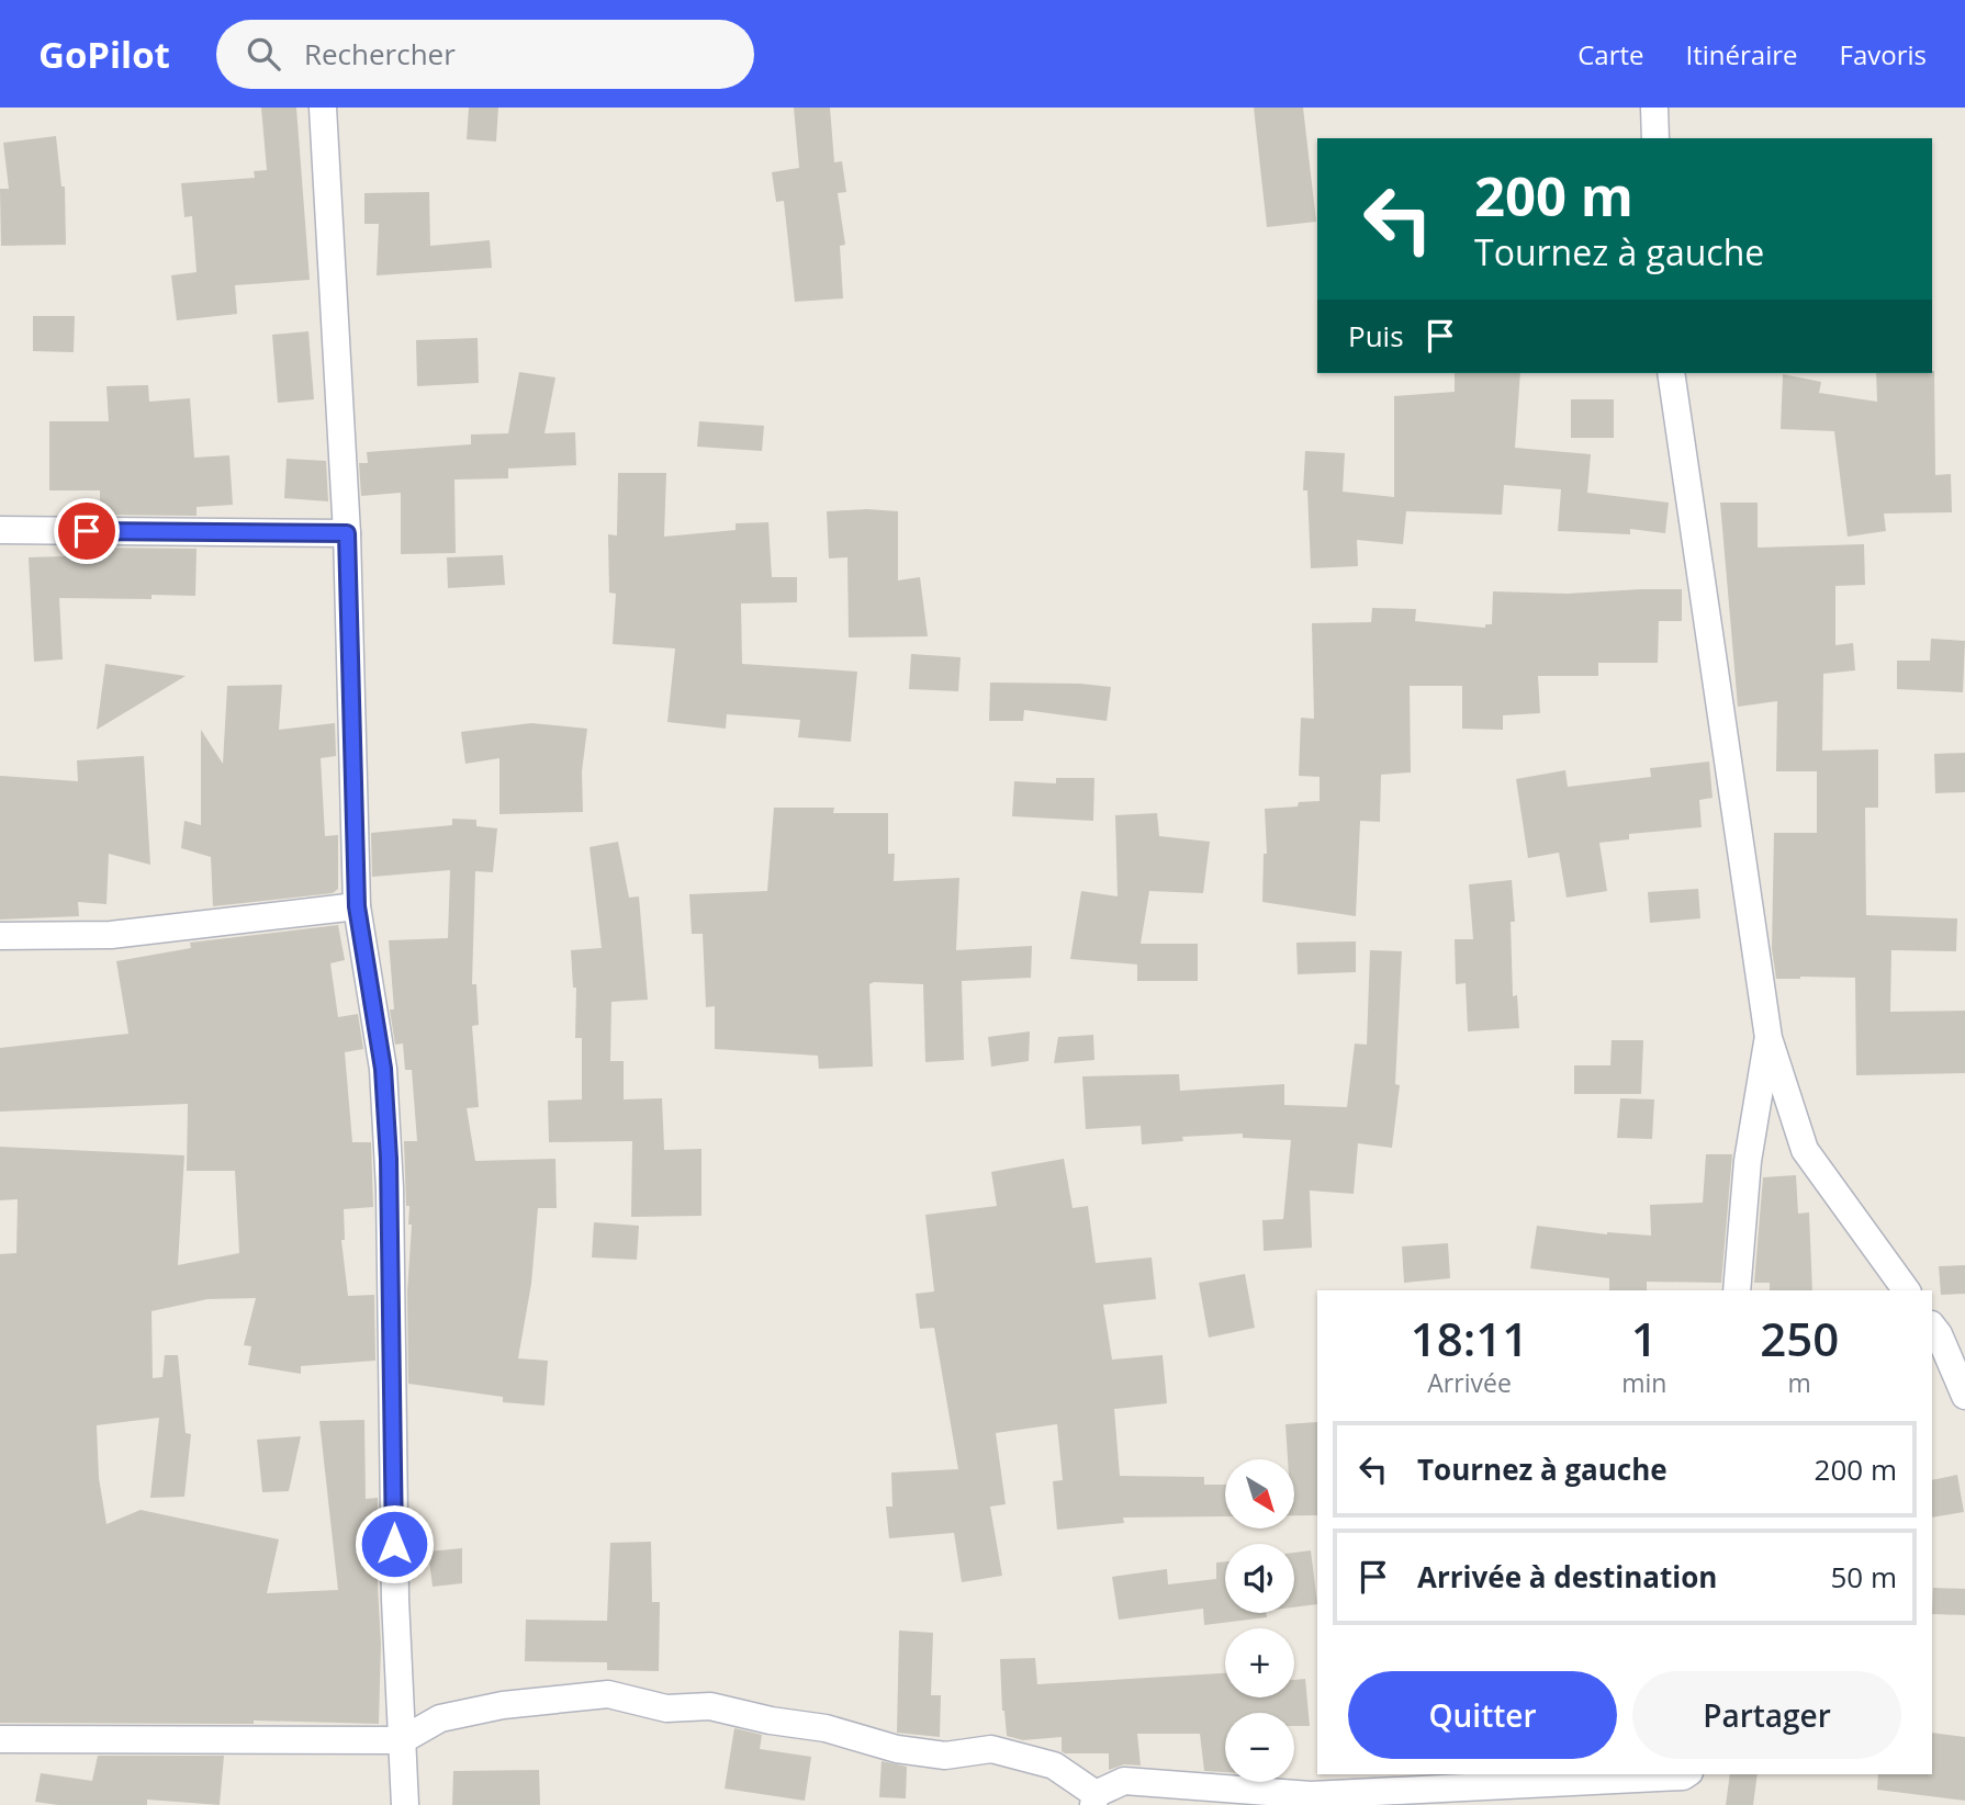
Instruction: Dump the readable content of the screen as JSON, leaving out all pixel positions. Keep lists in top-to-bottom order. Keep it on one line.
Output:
{"north":"bottom right","page":{"header":"GoPilot","search":"Rechercher","nav":["Carte","Itinéraire","Favoris"],"turn":["200 m","Tournez à gauche"],"then":"Puis","eta":["18:11","Arrivée","1","min","250","m"],"list":[{"name":"Tournez à gauche","value":"200 m"},{"name":"Arrivée à destination","value":"50 m"}],"map_buttons":["+","−"],"buttons":["Quitter","Partager"]}}
